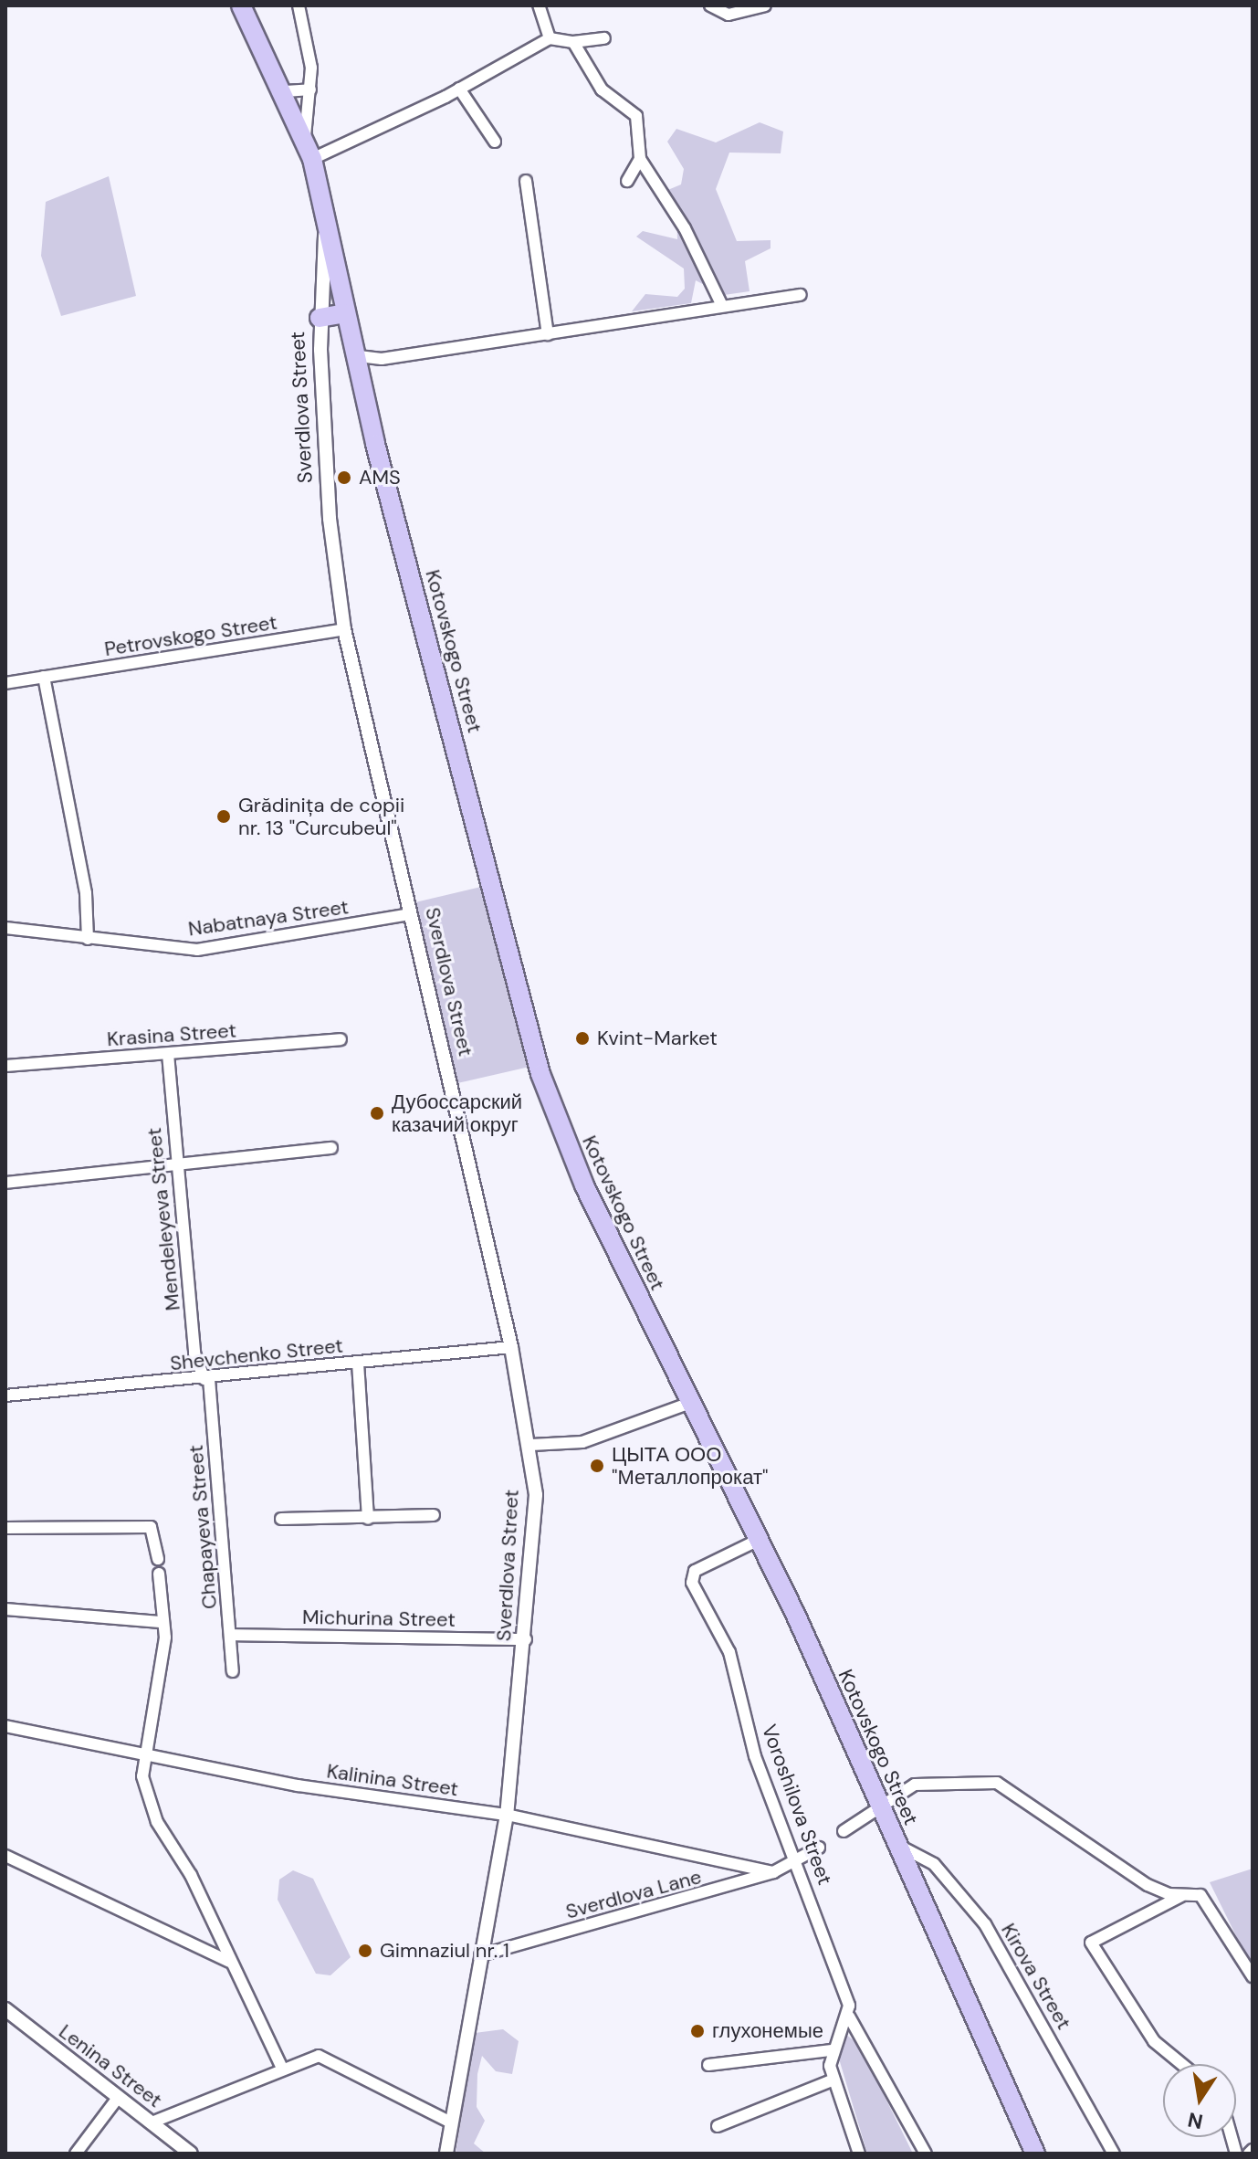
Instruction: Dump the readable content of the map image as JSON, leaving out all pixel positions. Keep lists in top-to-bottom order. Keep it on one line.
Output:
{"streets":{"highway":["Sverdlova Street","Kotovskogo Street"],"street":["Petrovskogo Street","Nabatnaya Street","Krasina Street","Mendeleyeva Street","Shevchenko Street","Chapayeva Street","Michurina Street","Kalinina Street","Voroshilova Street","Sverdlova Lane","Kirova Street","Lenina Street"]},"crossings":[["Sverdlova Street","Petrovskogo Street"],["Sverdlova Street","Kotovskogo Street"],["Sverdlova Street","Nabatnaya Street"],["Sverdlova Street","Shevchenko Street"],["Sverdlova Street","Michurina Street"],["Sverdlova Street","Kalinina Street"],["Sverdlova Street","Sverdlova Lane"],["Kotovskogo Street","Voroshilova Street"],["Kotovskogo Street","Kirova Street"],["Krasina Street","Mendeleyeva Street"],["Mendeleyeva Street","Shevchenko Street"],["Mendeleyeva Street","Chapayeva Street"],["Shevchenko Street","Chapayeva Street"],["Chapayeva Street","Michurina Street"],["Kalinina Street","Sverdlova Lane"],["Voroshilova Street","Sverdlova Lane"]],"places":["AMS","Grădinița de copii nr. 13 \"Curcubeul\"","Kvint-Market","Дубоссарский казачий округ","ЦЫТА ООО \"Металлопрокат\"","Gimnaziul nr. 1","глухонемые"],"north":"bottom"}
